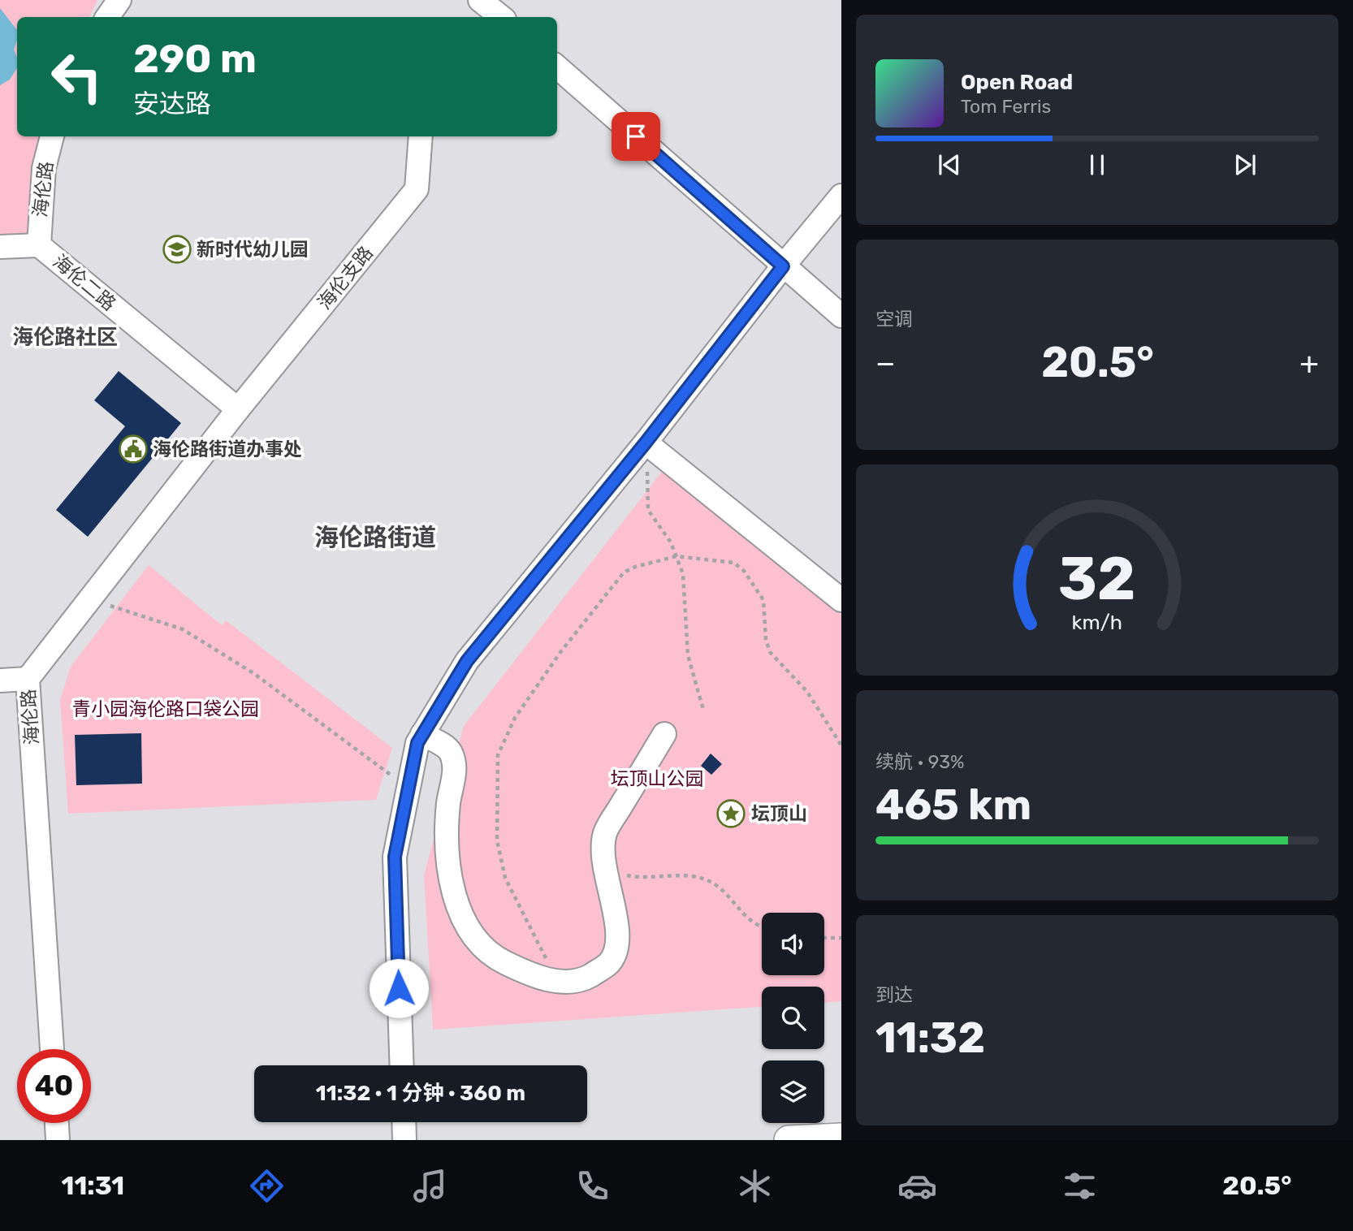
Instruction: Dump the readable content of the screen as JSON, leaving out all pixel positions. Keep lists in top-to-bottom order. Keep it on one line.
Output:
{"streets":{"street":["海伦路","海伦支路","海伦二路"]},"crossings":[["海伦路","海伦支路"],["海伦路","海伦二路"],["海伦支路","海伦二路"]],"districts":["海伦路社区","海伦路街道"],"parks":["青小园海伦路口袋公园","坛顶山公园"],"places":{"school or university":["新时代幼儿园"],"public building":["海伦路街道办事处"],"place":["坛顶山"]},"page":{"turn":["290 m","安达路"],"song":["Open Road","Tom Ferris"],"tile":["空调",["续航 · 93%","465 km"],["到达","11:32"]],"heat":["−","20.5°","+"],"limit":"40","trip":"11:32 · 1 分钟 · 360 m","tabs":["11:31","20.5°"],"gauge":["32","km/h"]}}
